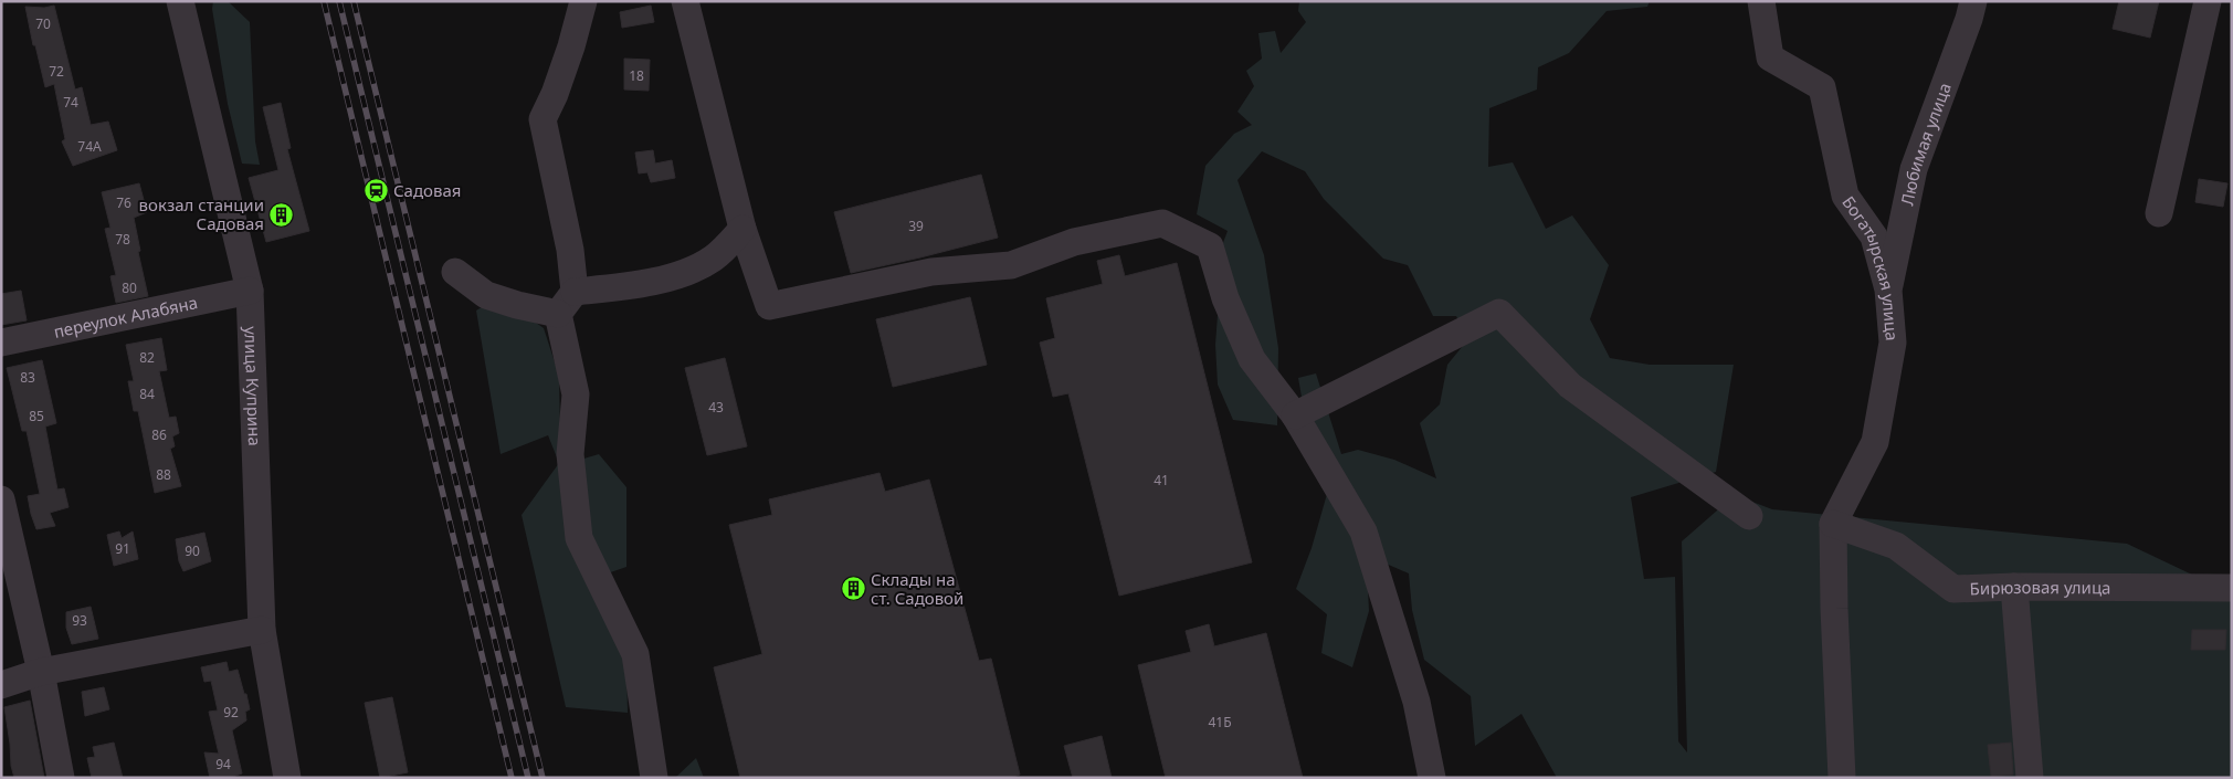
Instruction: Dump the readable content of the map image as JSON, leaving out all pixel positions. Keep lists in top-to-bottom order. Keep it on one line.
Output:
{"streets":{"street":["Любимая улица","Богатырская улица","переулок Алабяна","улица Куприна","Бирюзовая улица"]},"crossings":[["Любимая улица","Богатырская улица"],["Богатырская улица","Бирюзовая улица"],["переулок Алабяна","улица Куприна"]],"places":{"station":["Садовая"],"building":["вокзал станции Садовая","Склады на ст. Садовой"]},"house_numbers":["70","72","18","74","74А","76","39","78","80","82","83","84","43","85","86","88","41","91","90","93","92","41Б","94"]}
